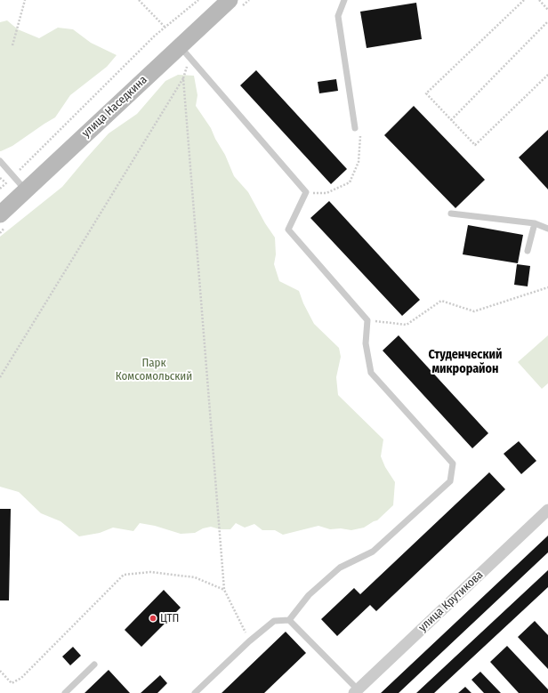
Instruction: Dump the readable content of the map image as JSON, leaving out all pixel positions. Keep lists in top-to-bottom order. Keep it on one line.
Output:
{"streets":{"main road":["улица Наседкина"],"street":["улица Крутикова"]},"districts":["Студенческий микрорайон"],"parks":["Парк Комсомольский"],"places":["ЦТП"]}
